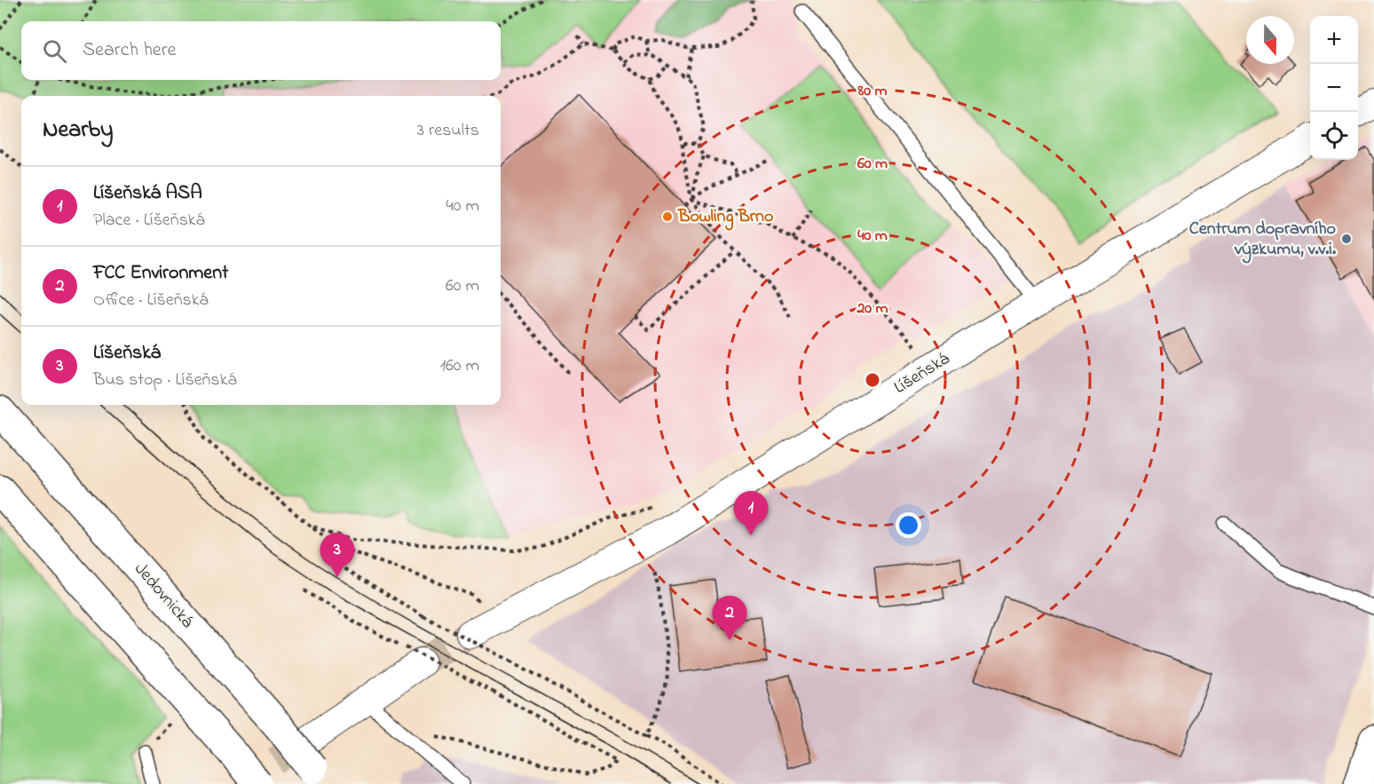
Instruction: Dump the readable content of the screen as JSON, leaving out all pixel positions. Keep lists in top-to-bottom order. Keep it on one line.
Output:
{"streets":{"main road":["Jedovnická"],"street":["Líšeňská"]},"places":["Bowling Brno","Centrum dopravního výzkumu, v.v.i."],"north":"bottom","page":{"map_buttons":["+","−"],"search":"Search here","heading":["Nearby","3 results"],"list":[{"mark":"1","name":"Líšeňská ASA","note":"Place · Líšeňská","value":"40 m"},{"mark":"2","name":"FCC Environment","note":"Office · Líšeňská","value":"60 m"},{"mark":"3","name":"Líšeňská","note":"Bus stop · Líšeňská","value":"160 m"}],"pins":["1","3","2"]},"rings":["80 m","60 m","40 m","20 m"]}
